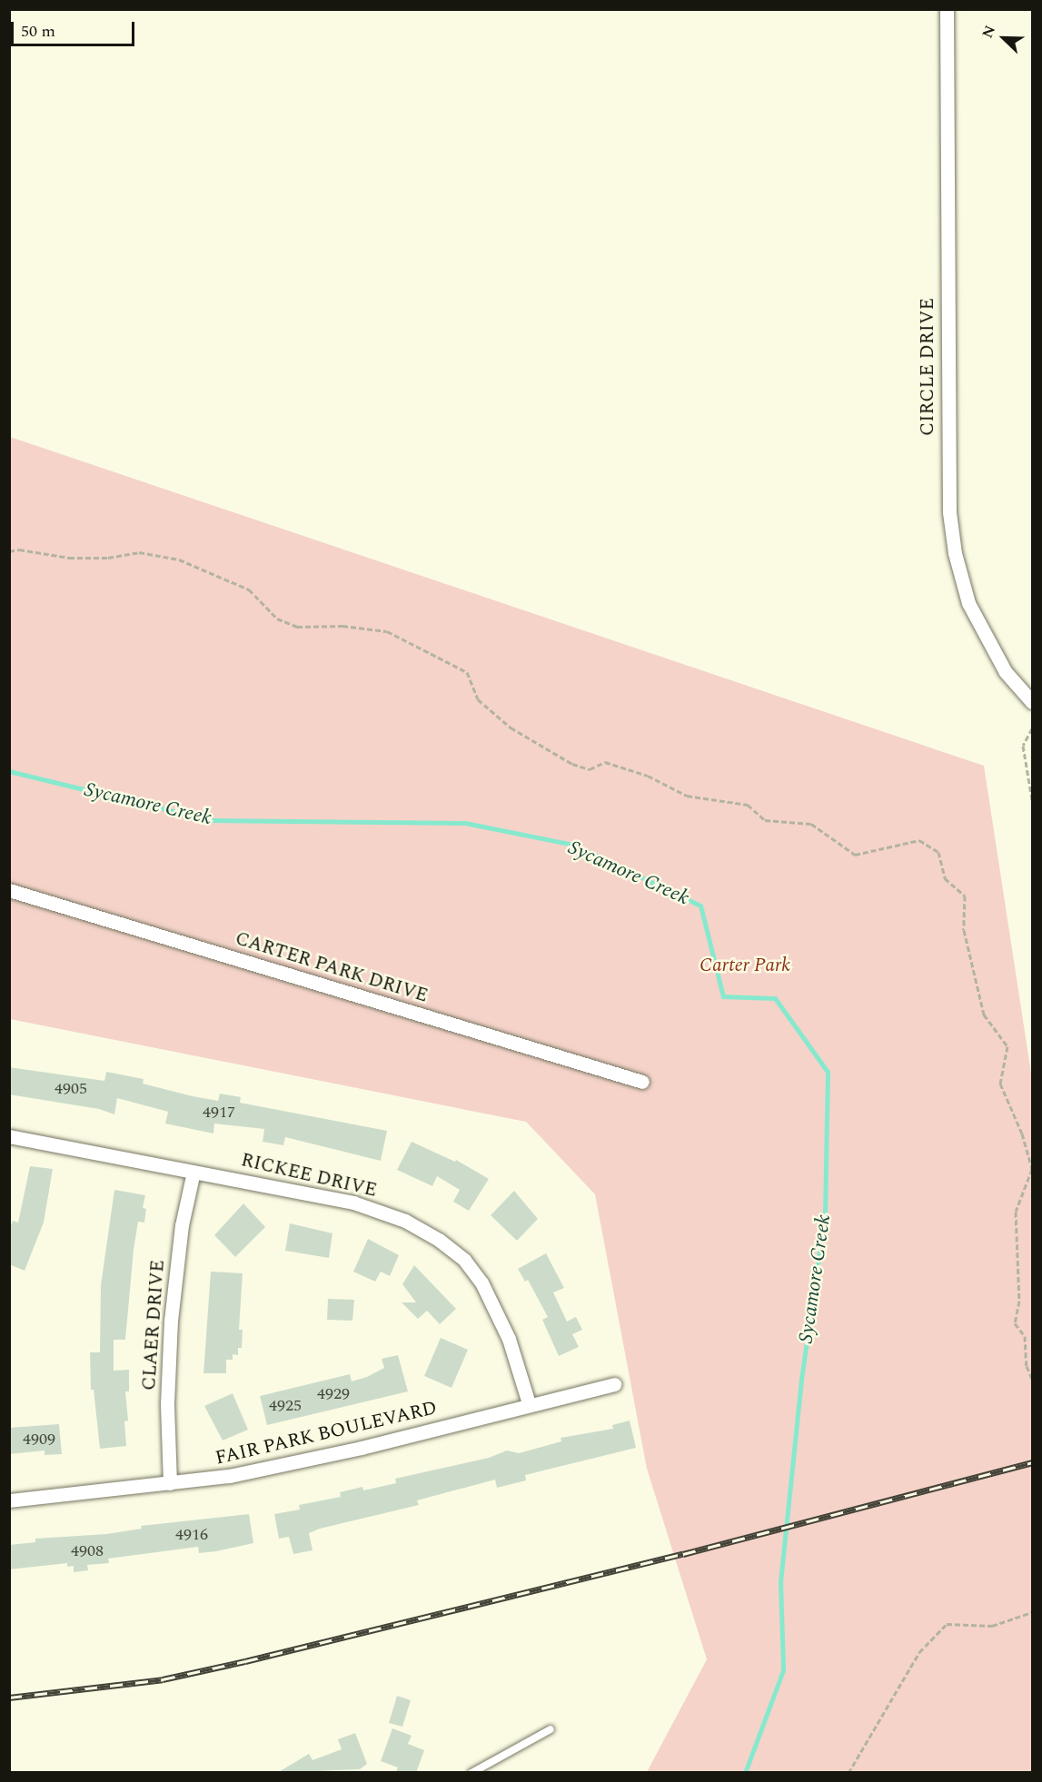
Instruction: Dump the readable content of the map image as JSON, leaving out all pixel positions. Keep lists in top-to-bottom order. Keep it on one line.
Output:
{"streets":{"street":["CIRCLE DRIVE","CARTER PARK DRIVE","RICKEE DRIVE","CLAER DRIVE","FAIR PARK BOULEVARD"]},"crossings":[["RICKEE DRIVE","CLAER DRIVE"],["RICKEE DRIVE","FAIR PARK BOULEVARD"],["CLAER DRIVE","FAIR PARK BOULEVARD"]],"water":["Sycamore Creek"],"parks":["Carter Park"],"house_numbers":["4905","4917","4929","4925","4909","4916","4908"],"scale_bar":"50 m","north":"top left"}
